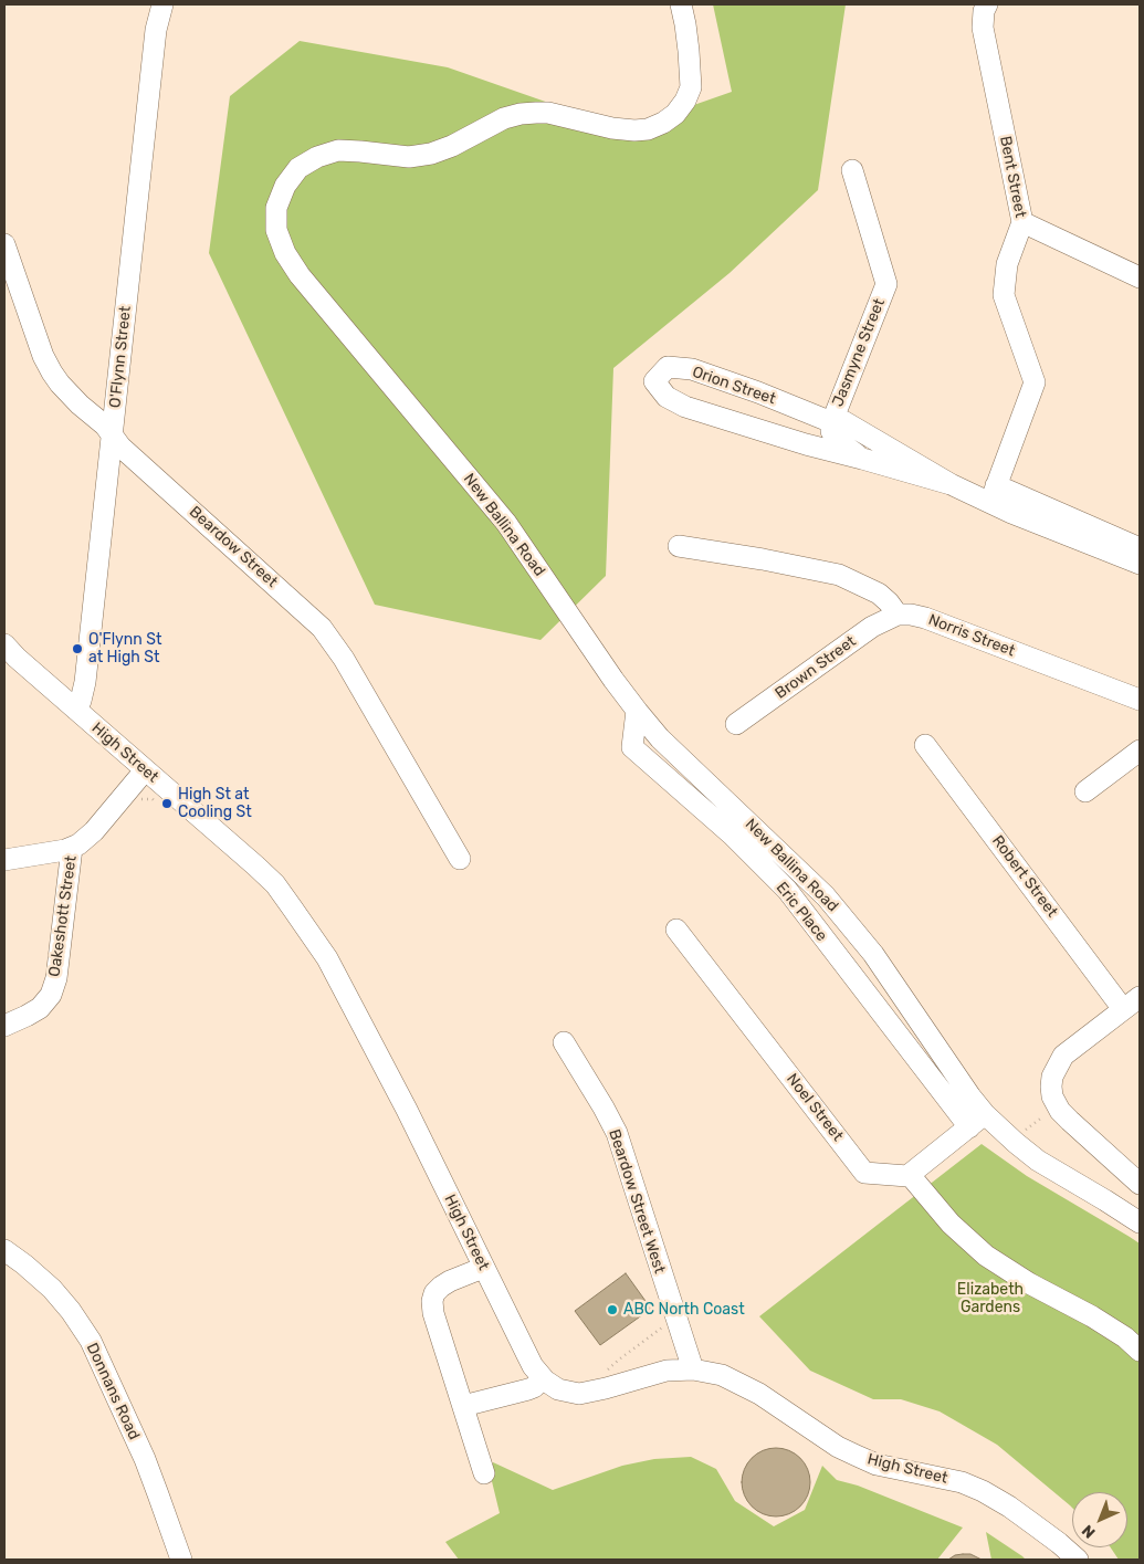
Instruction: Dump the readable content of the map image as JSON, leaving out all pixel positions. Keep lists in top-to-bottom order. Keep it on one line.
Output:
{"streets":{"street":["Bent Street","Jasmyne Street","O'Flynn Street","Orion Street","New Ballina Road","Beardow Street","Norris Street","Brown Street","High Street","Robert Street","Eric Place","Oakeshott Street","Noel Street","Beardow Street West","Donnans Road"]},"crossings":[["Bent Street","Orion Street"],["Jasmyne Street","Orion Street"],["O'Flynn Street","Beardow Street"],["O'Flynn Street","High Street"],["New Ballina Road","Eric Place"],["Norris Street","Brown Street"],["High Street","Beardow Street West"]],"parks":["Elizabeth Gardens"],"places":["O'Flynn St at High St","High St at Cooling St","ABC North Coast"],"north":"bottom left"}
